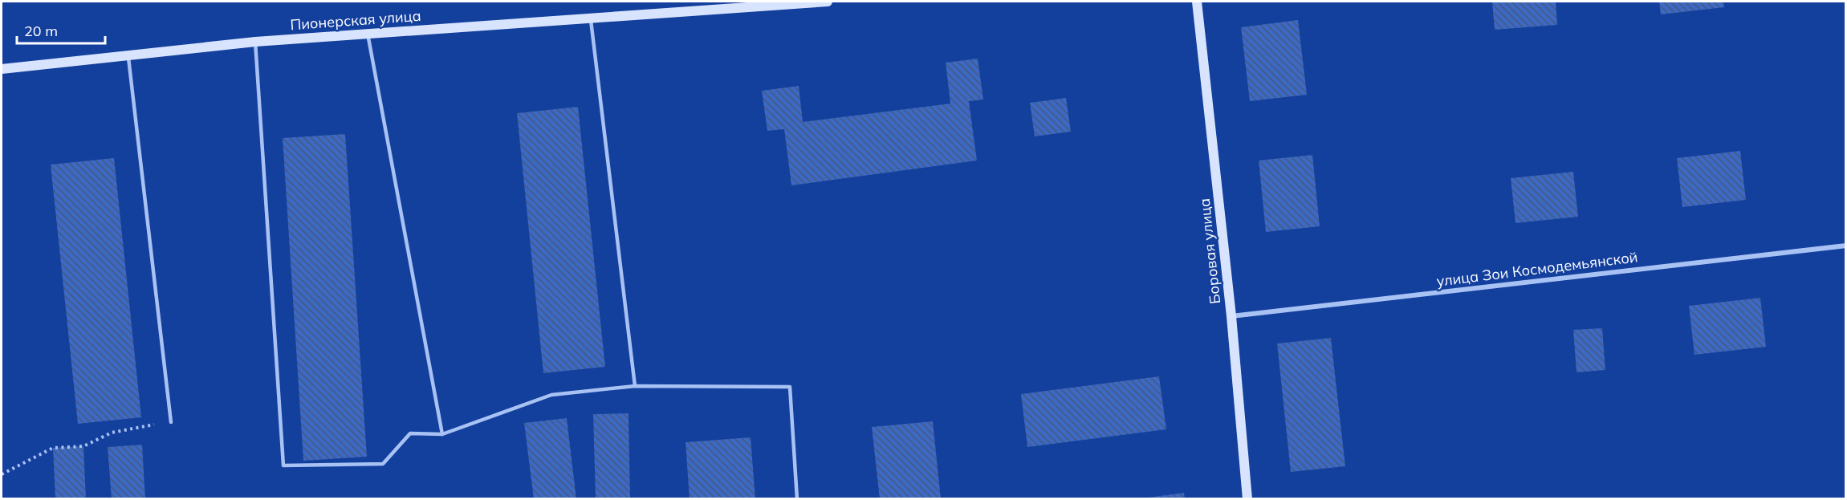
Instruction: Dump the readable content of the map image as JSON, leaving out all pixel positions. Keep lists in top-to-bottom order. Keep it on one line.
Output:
{"streets":{"street":["Пионерская улица","Боровая улица","улица Зои Космодемьянской"]},"crossings":[["Боровая улица","улица Зои Космодемьянской"]],"scale_bar":"20 m"}
